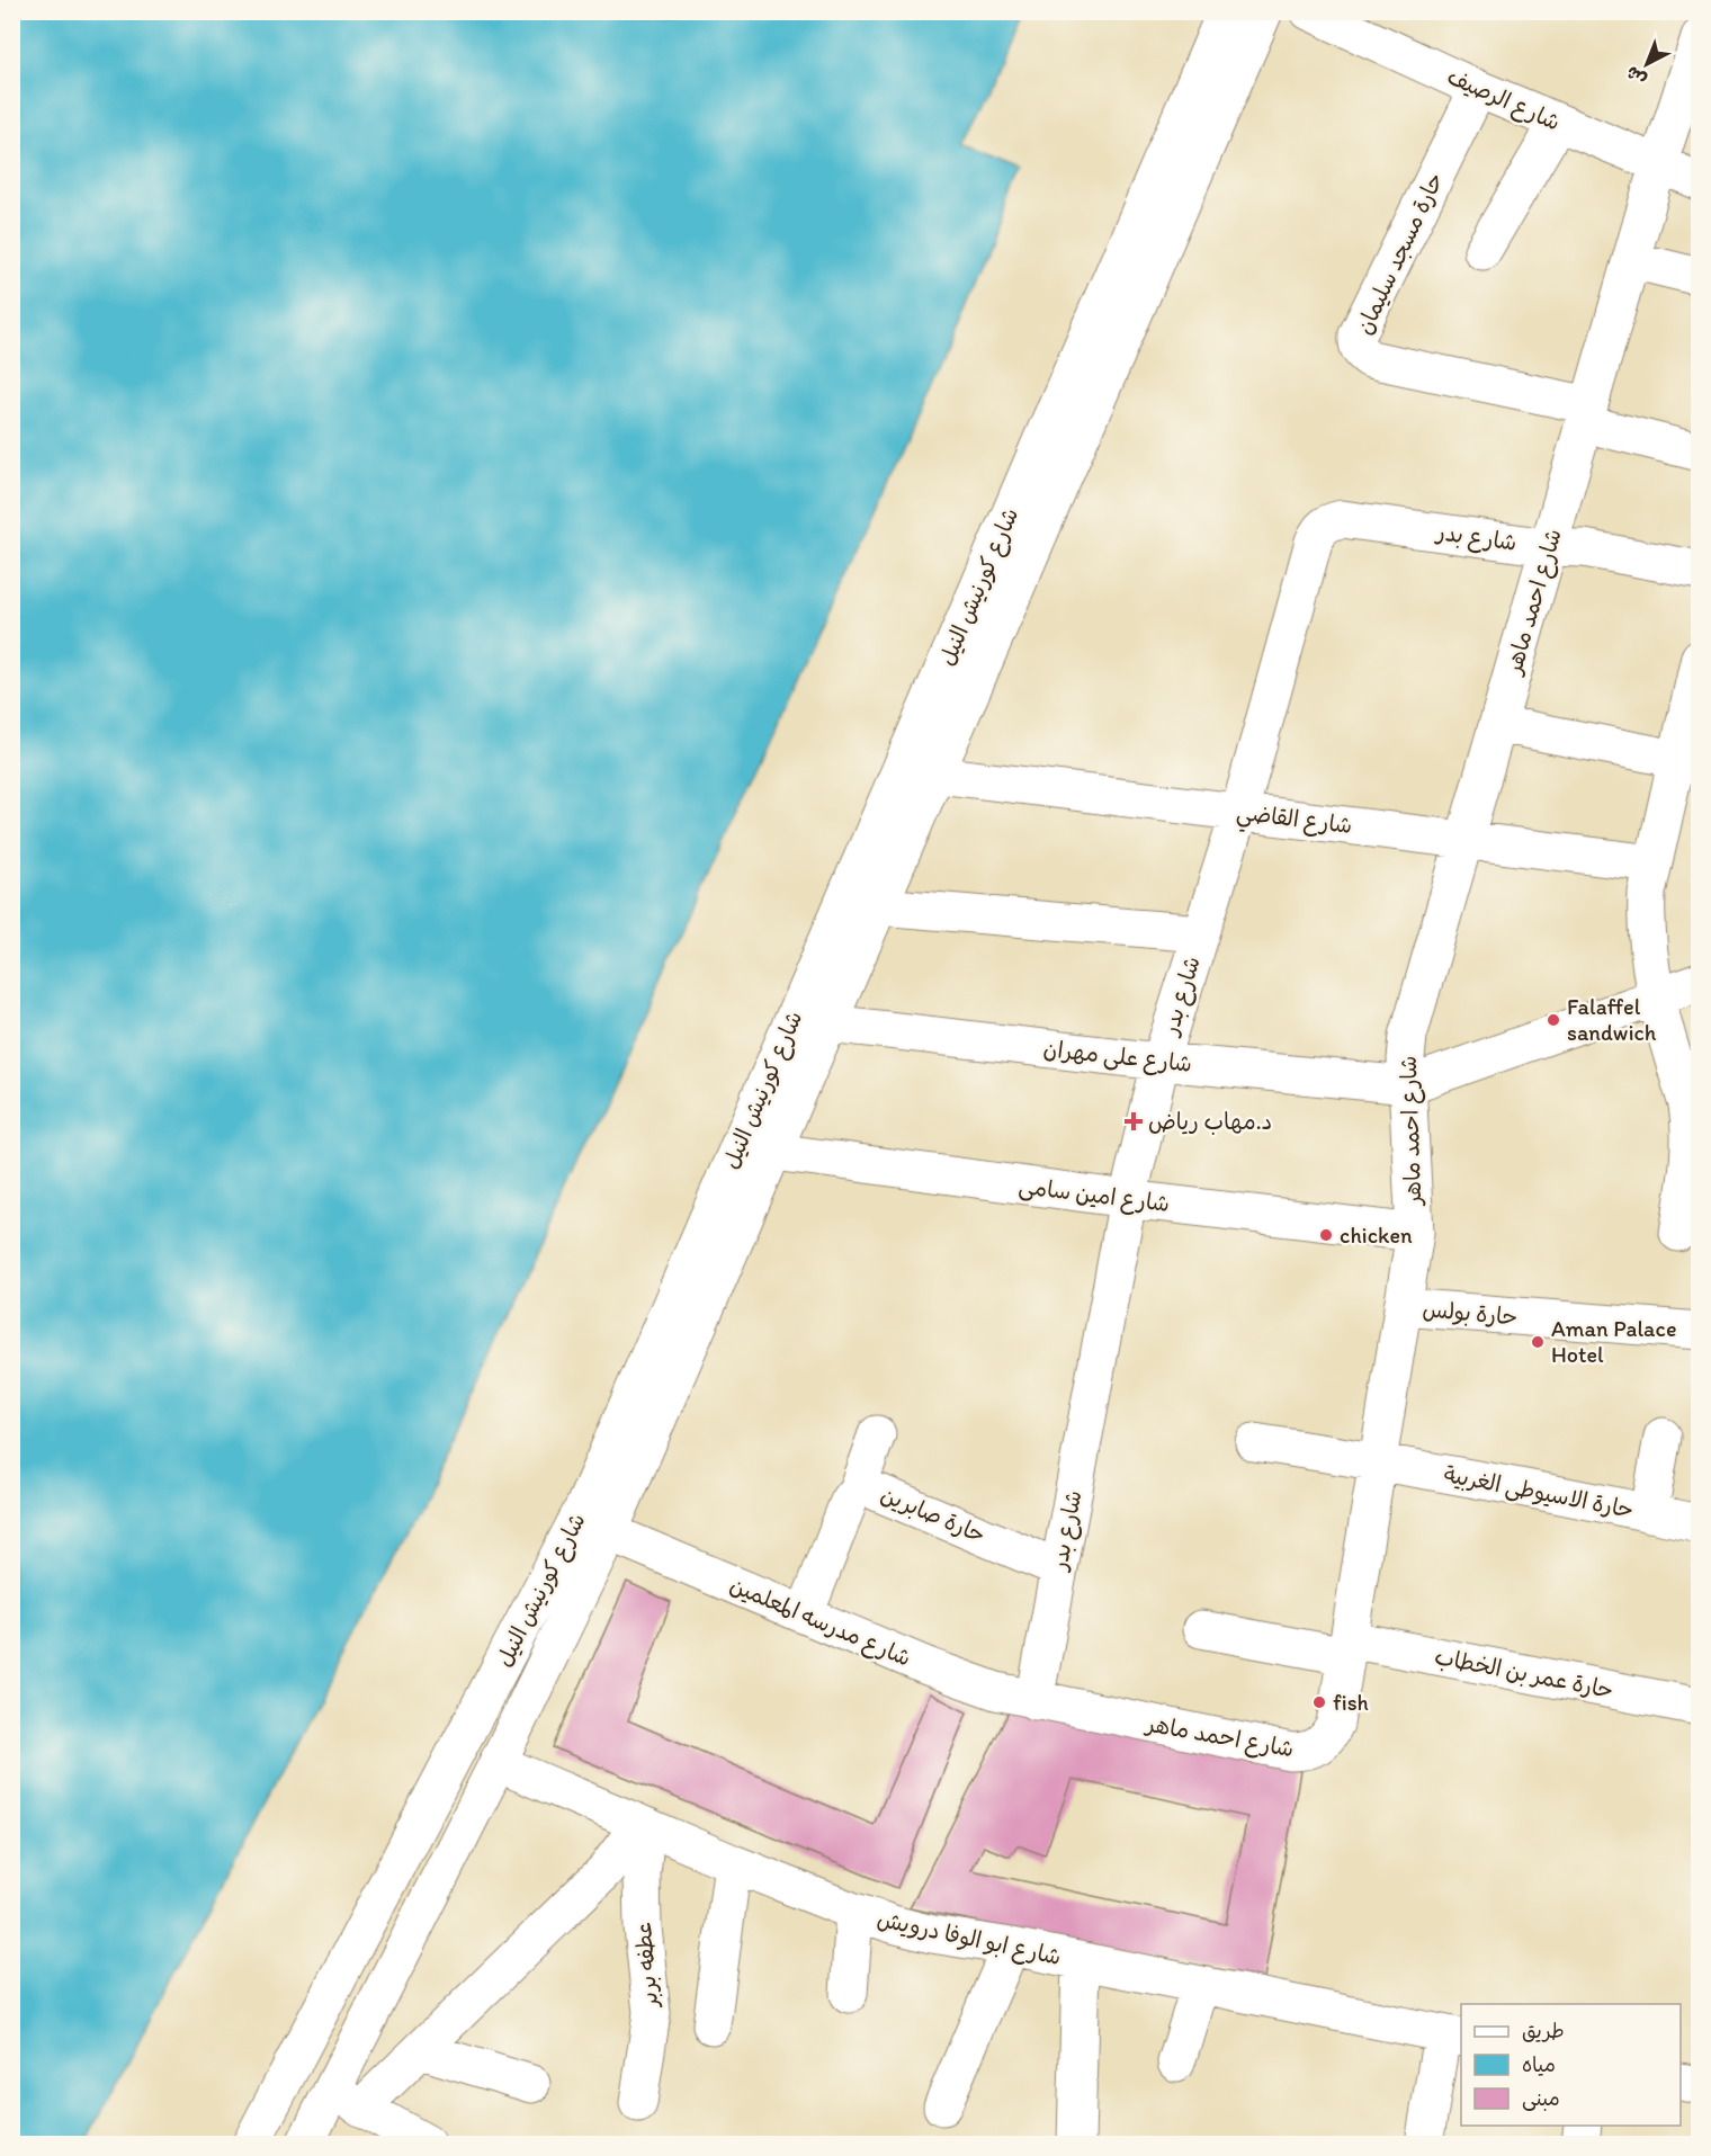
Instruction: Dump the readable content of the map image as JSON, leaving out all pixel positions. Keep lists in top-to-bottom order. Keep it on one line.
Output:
{"streets":{"street":["شارع الرصيف","حارة مسجد سليمان","شارع بدر","شارع كورنيش النيل","شارع احمد ماهر","شارع القاضي","شارع على مهران","شارع امين سامى","حارة بولس","حارة الاسيوطى الغربية","حارة صابرين","شارع مدرسه المعلمين","حارة عمر بن الخطاب","شارع ابو الوفا درويش","عطفه بربر"]},"crossings":[["شارع الرصيف","حارة مسجد سليمان"],["شارع الرصيف","شارع احمد ماهر"],["حارة مسجد سليمان","شارع احمد ماهر"],["شارع بدر","شارع احمد ماهر"],["شارع بدر","شارع القاضي"],["شارع بدر","شارع على مهران"],["شارع بدر","شارع امين سامى"],["شارع بدر","حارة صابرين"],["شارع بدر","شارع مدرسه المعلمين"],["شارع كورنيش النيل","شارع القاضي"],["شارع كورنيش النيل","شارع على مهران"],["شارع كورنيش النيل","شارع امين سامى"],["شارع كورنيش النيل","شارع مدرسه المعلمين"],["شارع كورنيش النيل","شارع ابو الوفا درويش"],["شارع احمد ماهر","شارع القاضي"],["شارع احمد ماهر","شارع على مهران"],["شارع احمد ماهر","شارع امين سامى"],["شارع احمد ماهر","حارة بولس"],["شارع احمد ماهر","حارة الاسيوطى الغربية"],["شارع احمد ماهر","شارع مدرسه المعلمين"],["شارع احمد ماهر","حارة عمر بن الخطاب"],["حارة صابرين","شارع مدرسه المعلمين"],["شارع ابو الوفا درويش","عطفه بربر"]],"places":{"other":["Falaffel sandwich","chicken","Aman Palace Hotel","fish"],"health":["د.مهاب رياض"]},"legend":["طريق","مياه","مبنى"],"north":"bottom left"}
